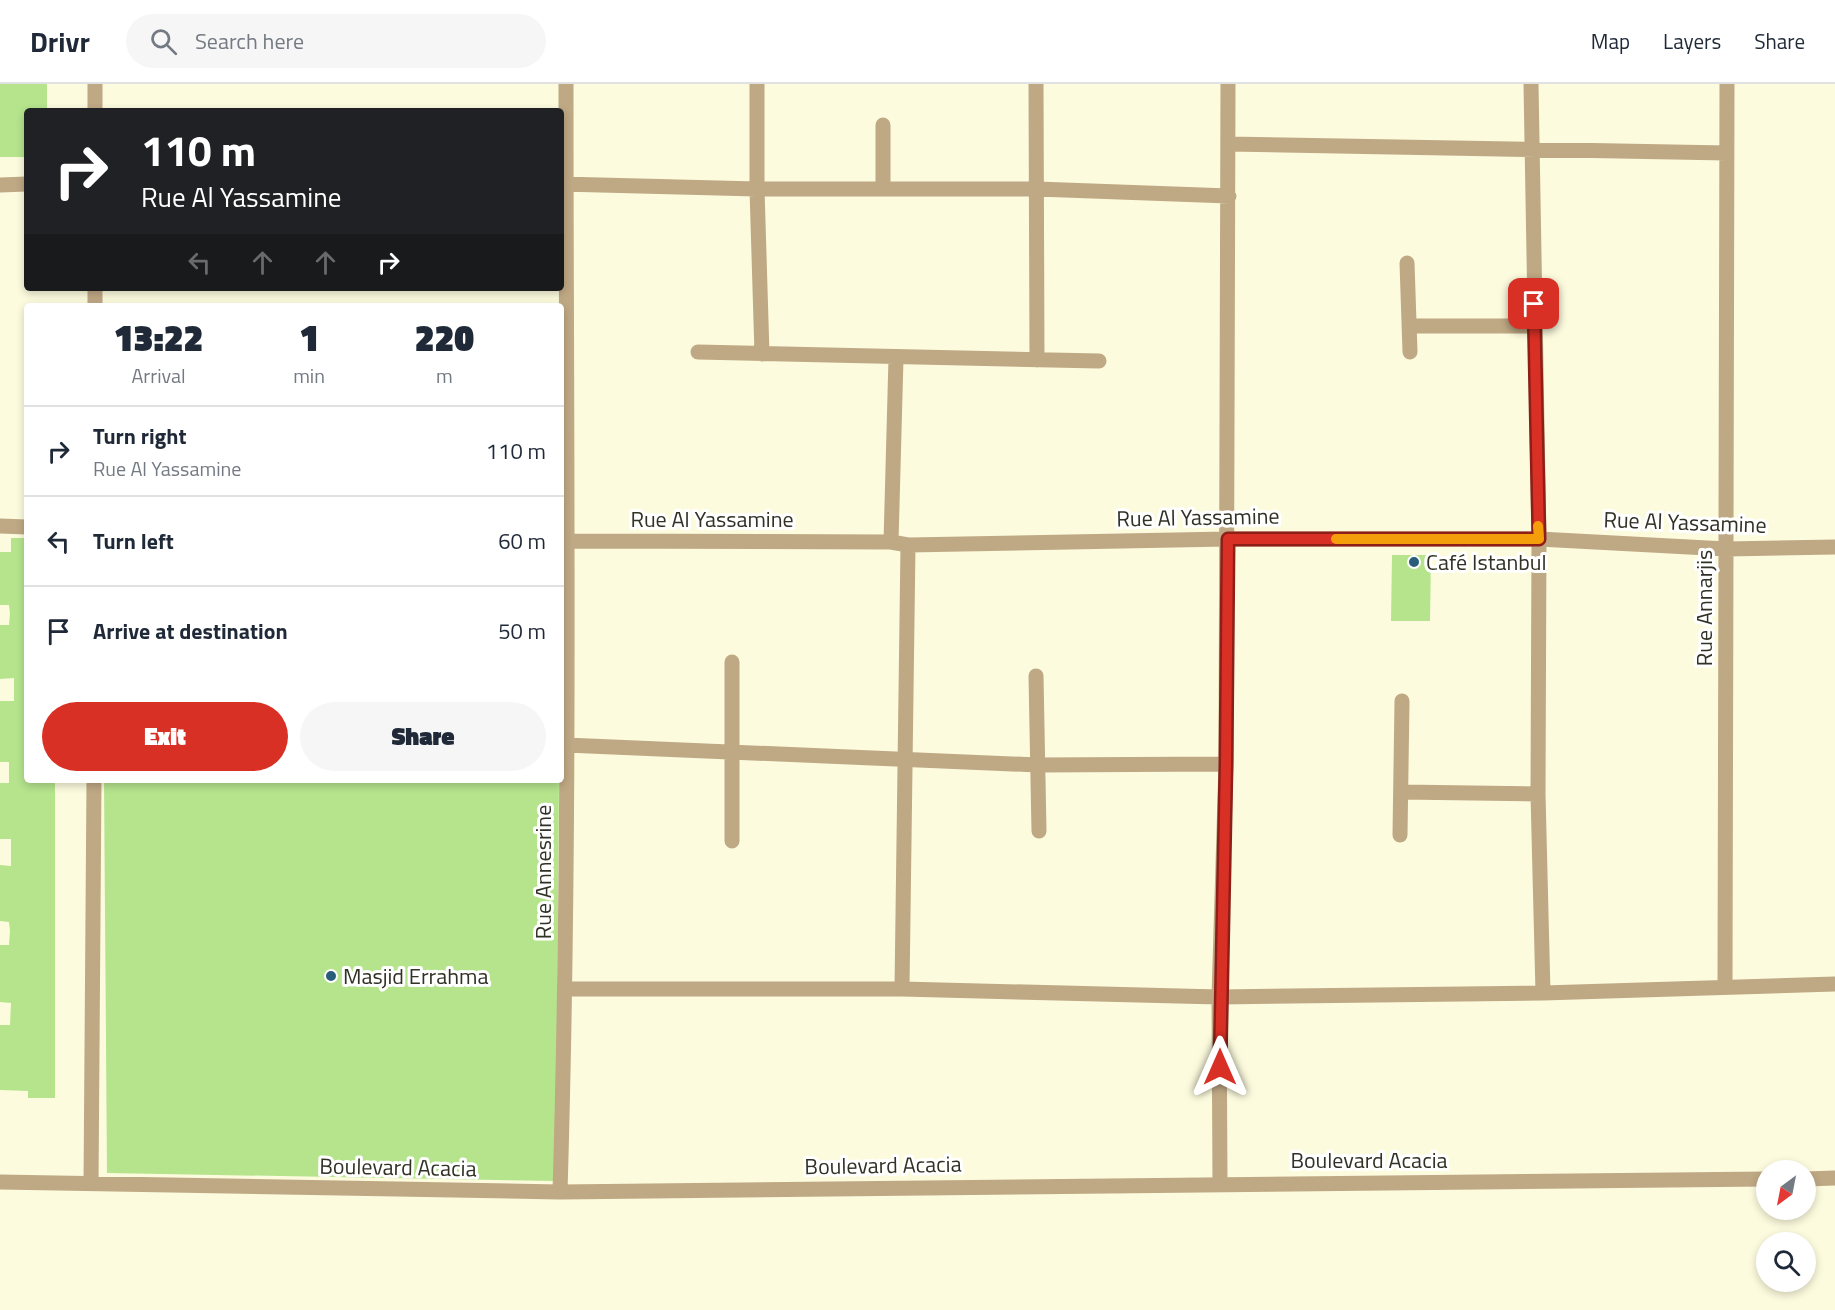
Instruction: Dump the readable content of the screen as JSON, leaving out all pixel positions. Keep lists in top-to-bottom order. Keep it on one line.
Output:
{"streets":{"street":["Rue Al Yassamine","Rue Annarjis","Rue Annesrine","Boulevard Acacia"]},"crossings":[["Rue Al Yassamine","Rue Annarjis"],["Rue Al Yassamine","Rue Annesrine"],["Rue Annesrine","Boulevard Acacia"]],"places":["Café Istanbul","Masjid Errahma"],"north":"bottom left","page":{"header":"Drivr","search":"Search here","nav":["Map","Layers","Share"],"turn":["110 m","Rue Al Yassamine"],"eta":["13:22","Arrival","1","min","220","m"],"list":[{"name":"Turn right","note":"Rue Al Yassamine","value":"110 m"},{"name":"Turn left","value":"60 m"},{"name":"Arrive at destination","value":"50 m"}],"buttons":["Exit","Share"]}}
